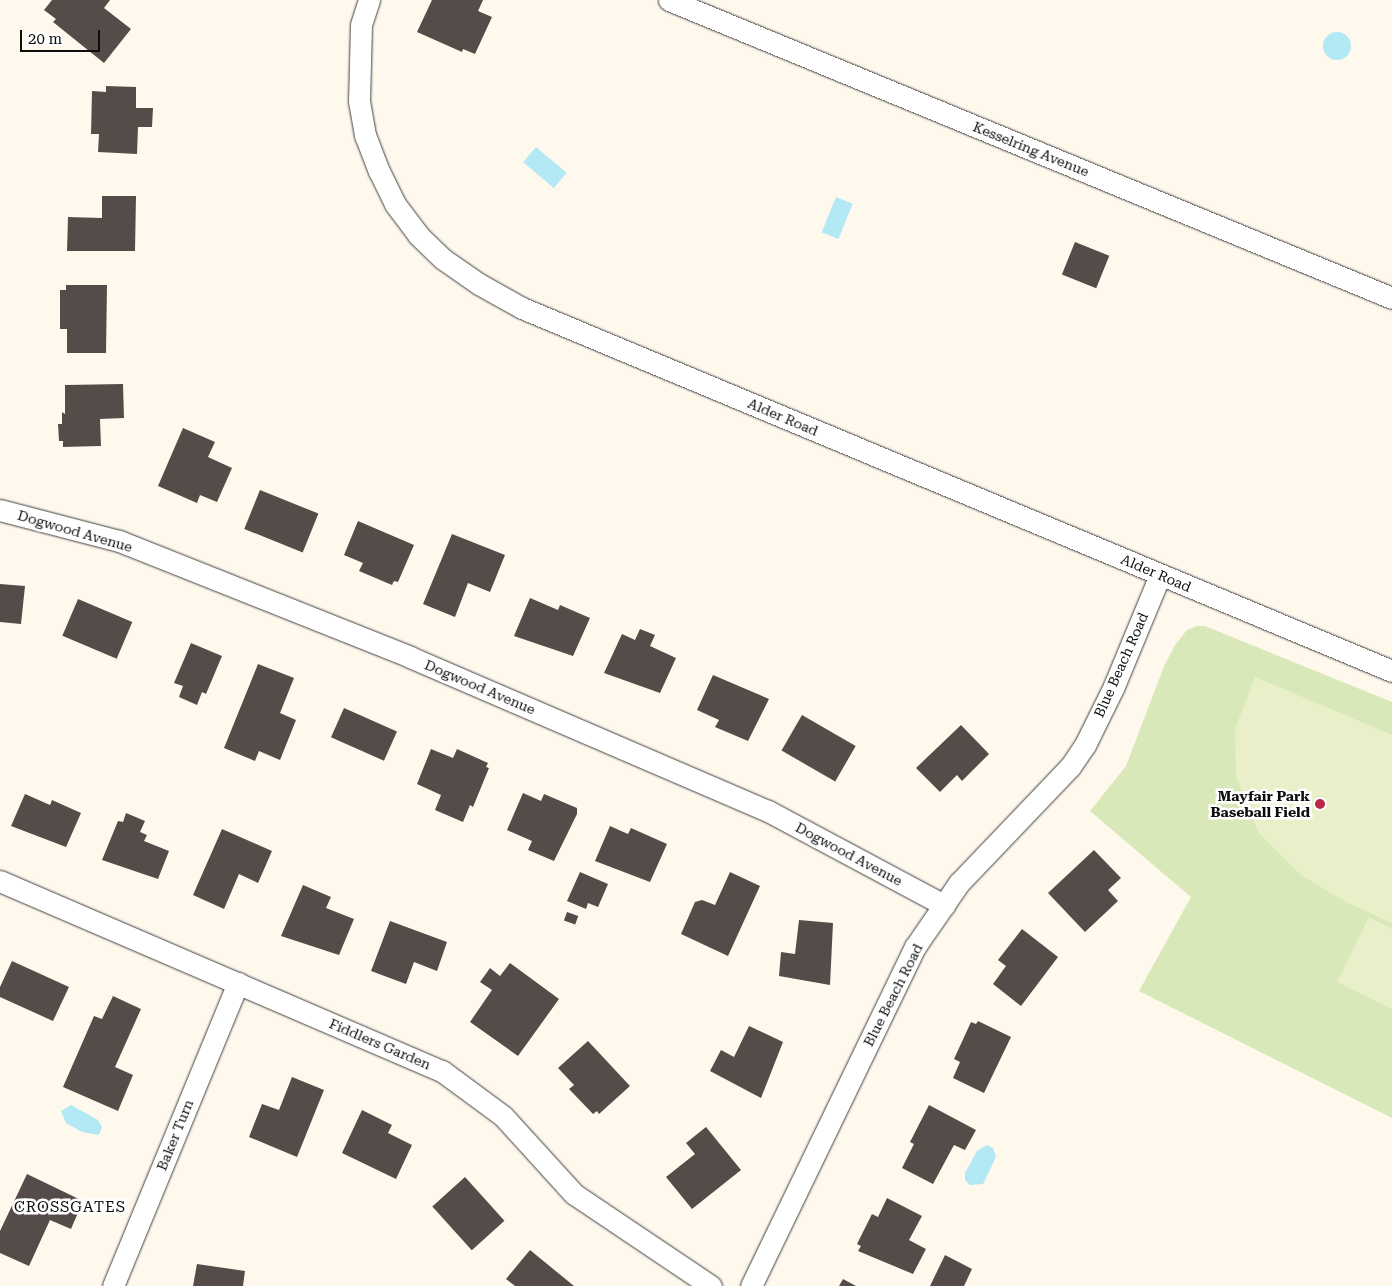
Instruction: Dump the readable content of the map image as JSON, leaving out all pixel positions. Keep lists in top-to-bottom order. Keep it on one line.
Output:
{"streets":{"street":["Kesselring Avenue","Alder Road","Dogwood Avenue","Blue Beach Road","Fiddlers Garden","Baker Turn"]},"crossings":[["Alder Road","Blue Beach Road"],["Dogwood Avenue","Blue Beach Road"],["Fiddlers Garden","Baker Turn"]],"districts":["CROSSGATES"],"places":["Mayfair Park Baseball Field"],"scale_bar":"20 m"}
